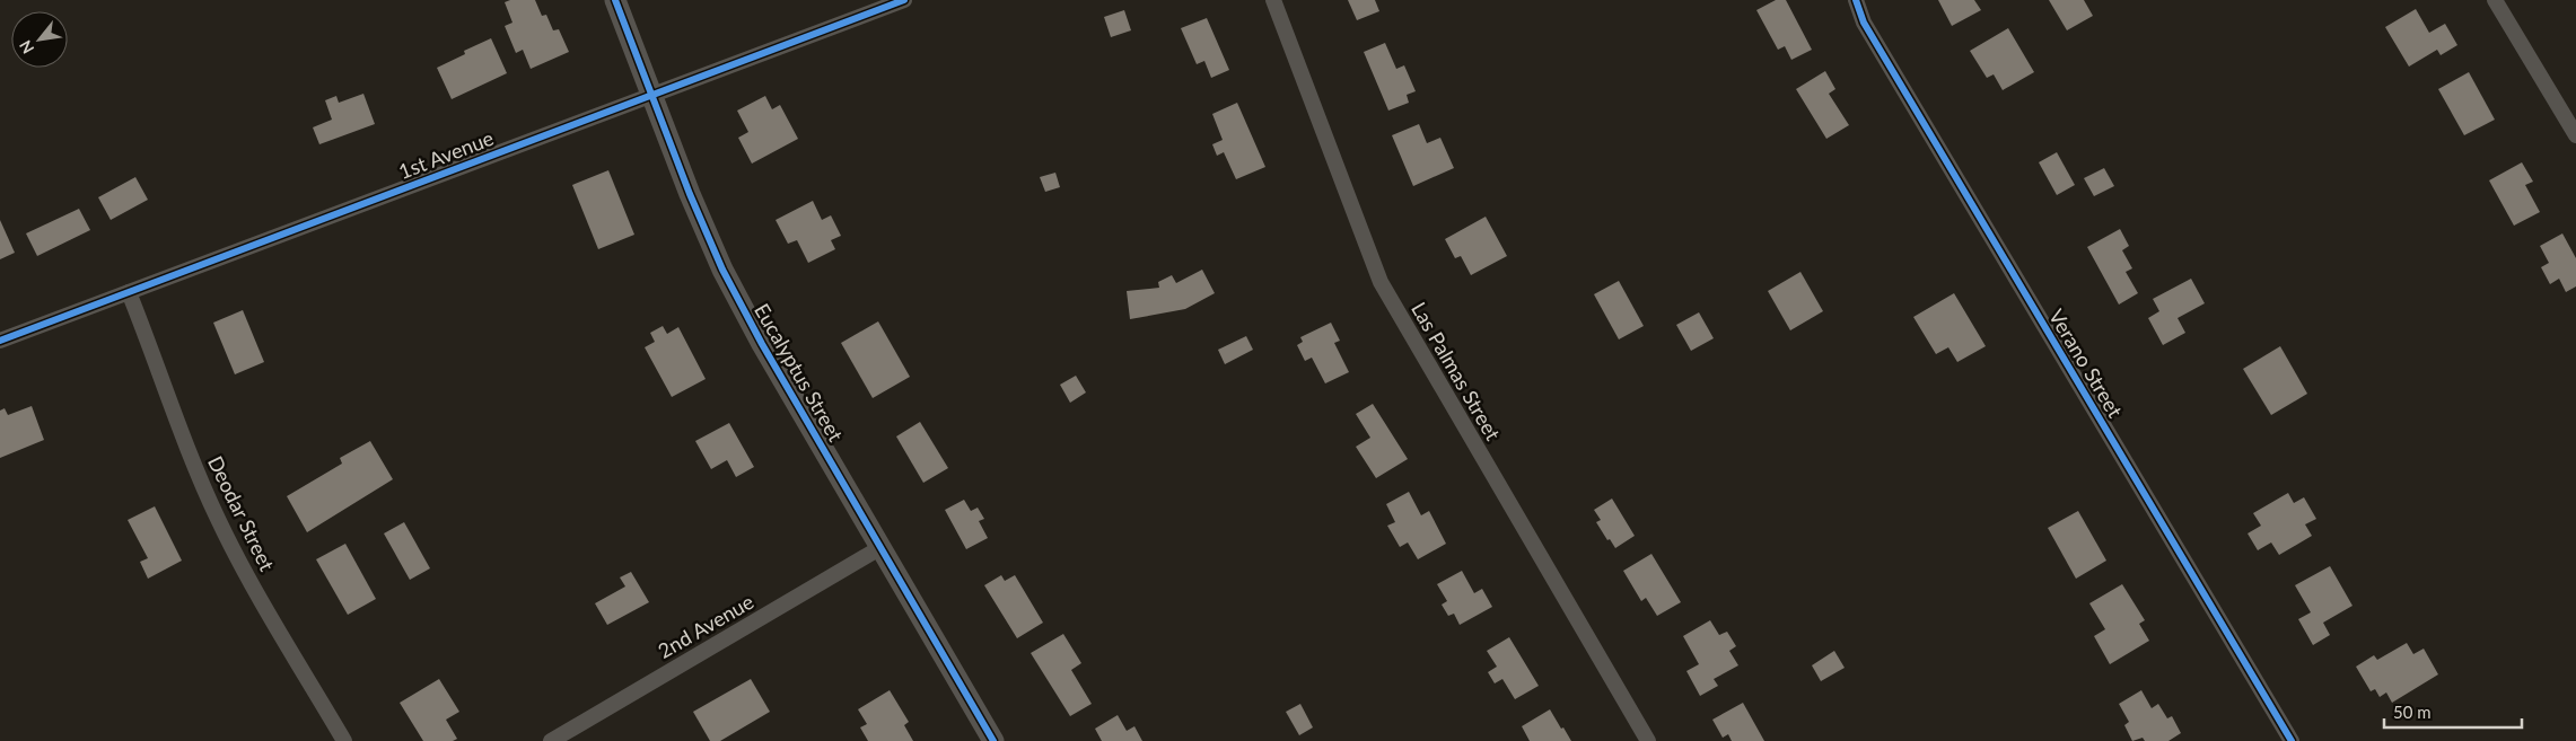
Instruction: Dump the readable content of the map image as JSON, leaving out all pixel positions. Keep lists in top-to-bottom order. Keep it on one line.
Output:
{"streets":{"main road":["Eucalyptus Street"],"street":["1st Avenue","Verano Street","Las Palmas Street","Deodar Street","2nd Avenue"]},"crossings":[["1st Avenue","Eucalyptus Street"],["1st Avenue","Deodar Street"],["Eucalyptus Street","2nd Avenue"]],"scale_bar":"50 m","north":"bottom left"}
